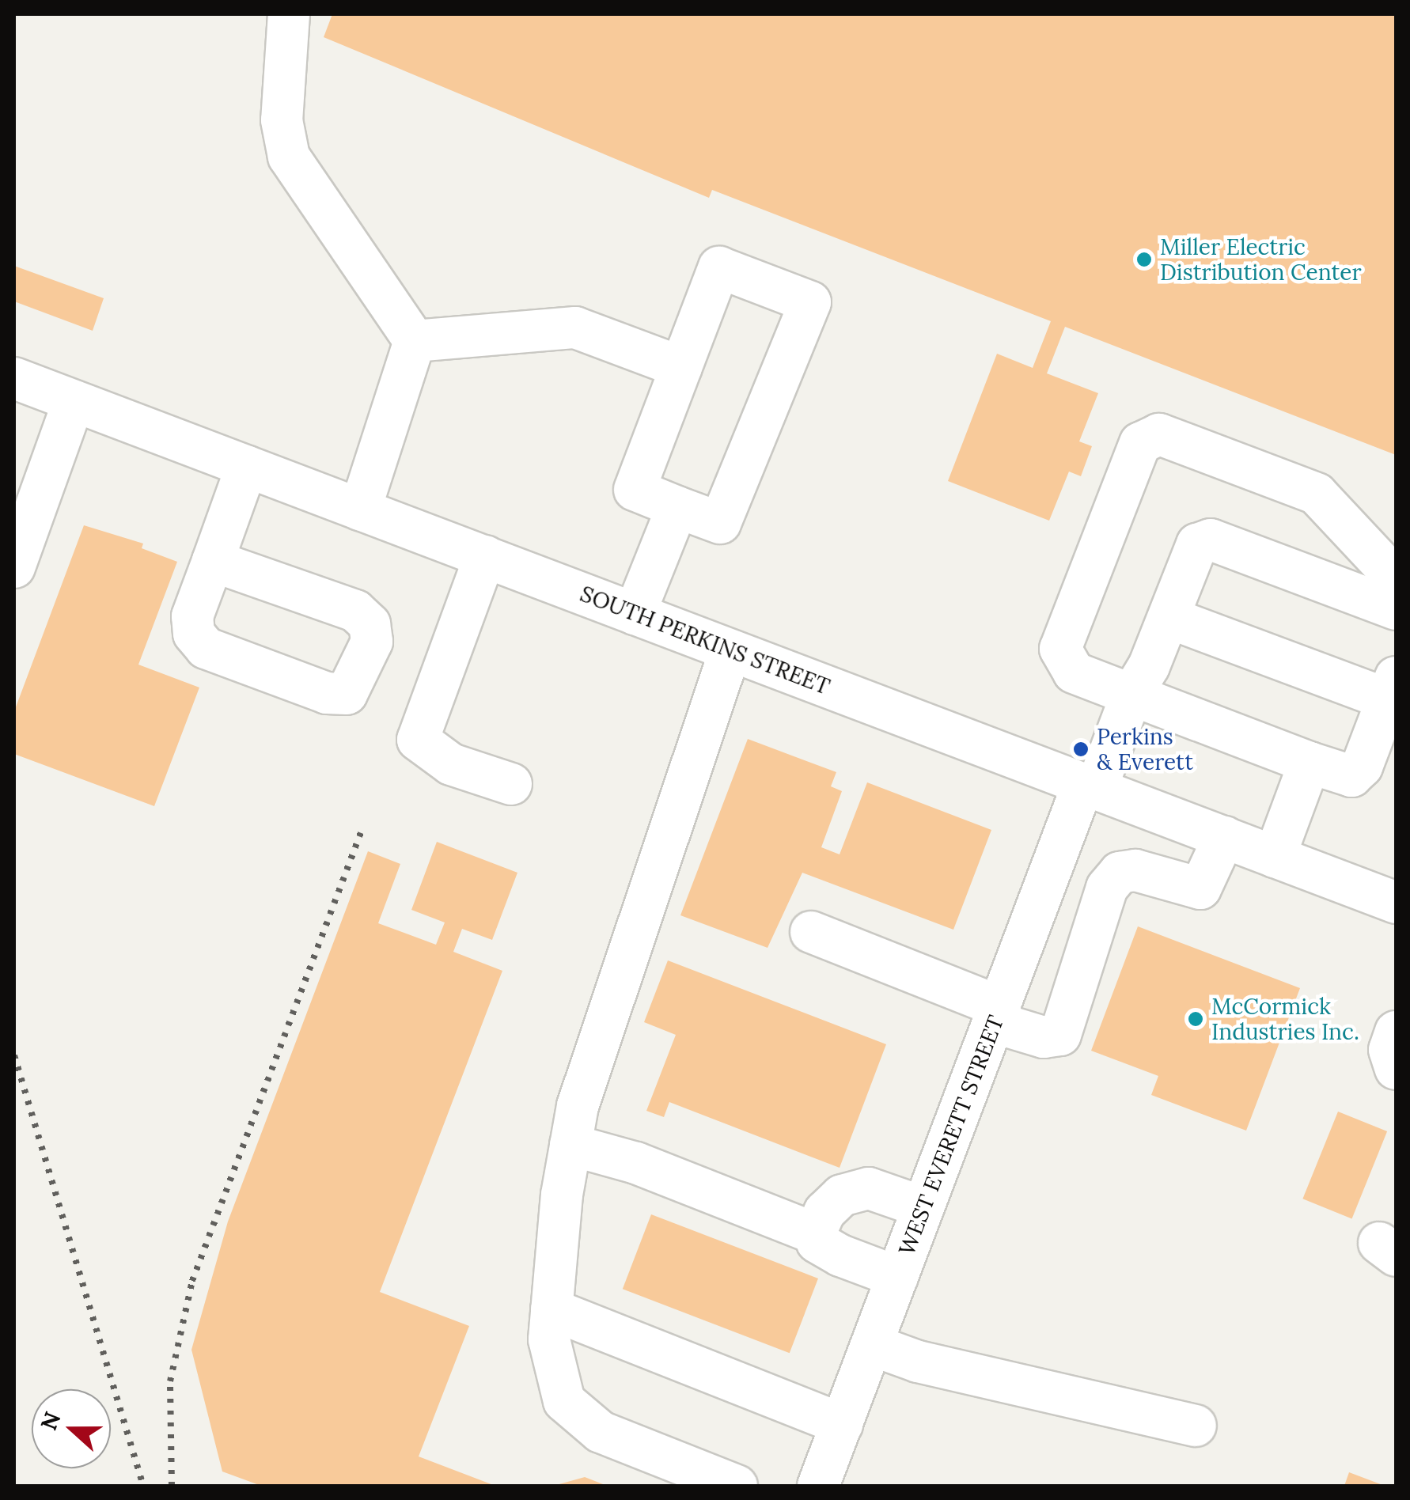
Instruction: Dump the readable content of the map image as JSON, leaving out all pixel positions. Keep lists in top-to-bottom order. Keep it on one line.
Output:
{"streets":{"street":["SOUTH PERKINS STREET","WEST EVERETT STREET"]},"crossings":[["SOUTH PERKINS STREET","WEST EVERETT STREET"]],"places":["Miller Electric Distribution Center","Perkins & Everett","McCormick Industries Inc."],"north":"left"}
